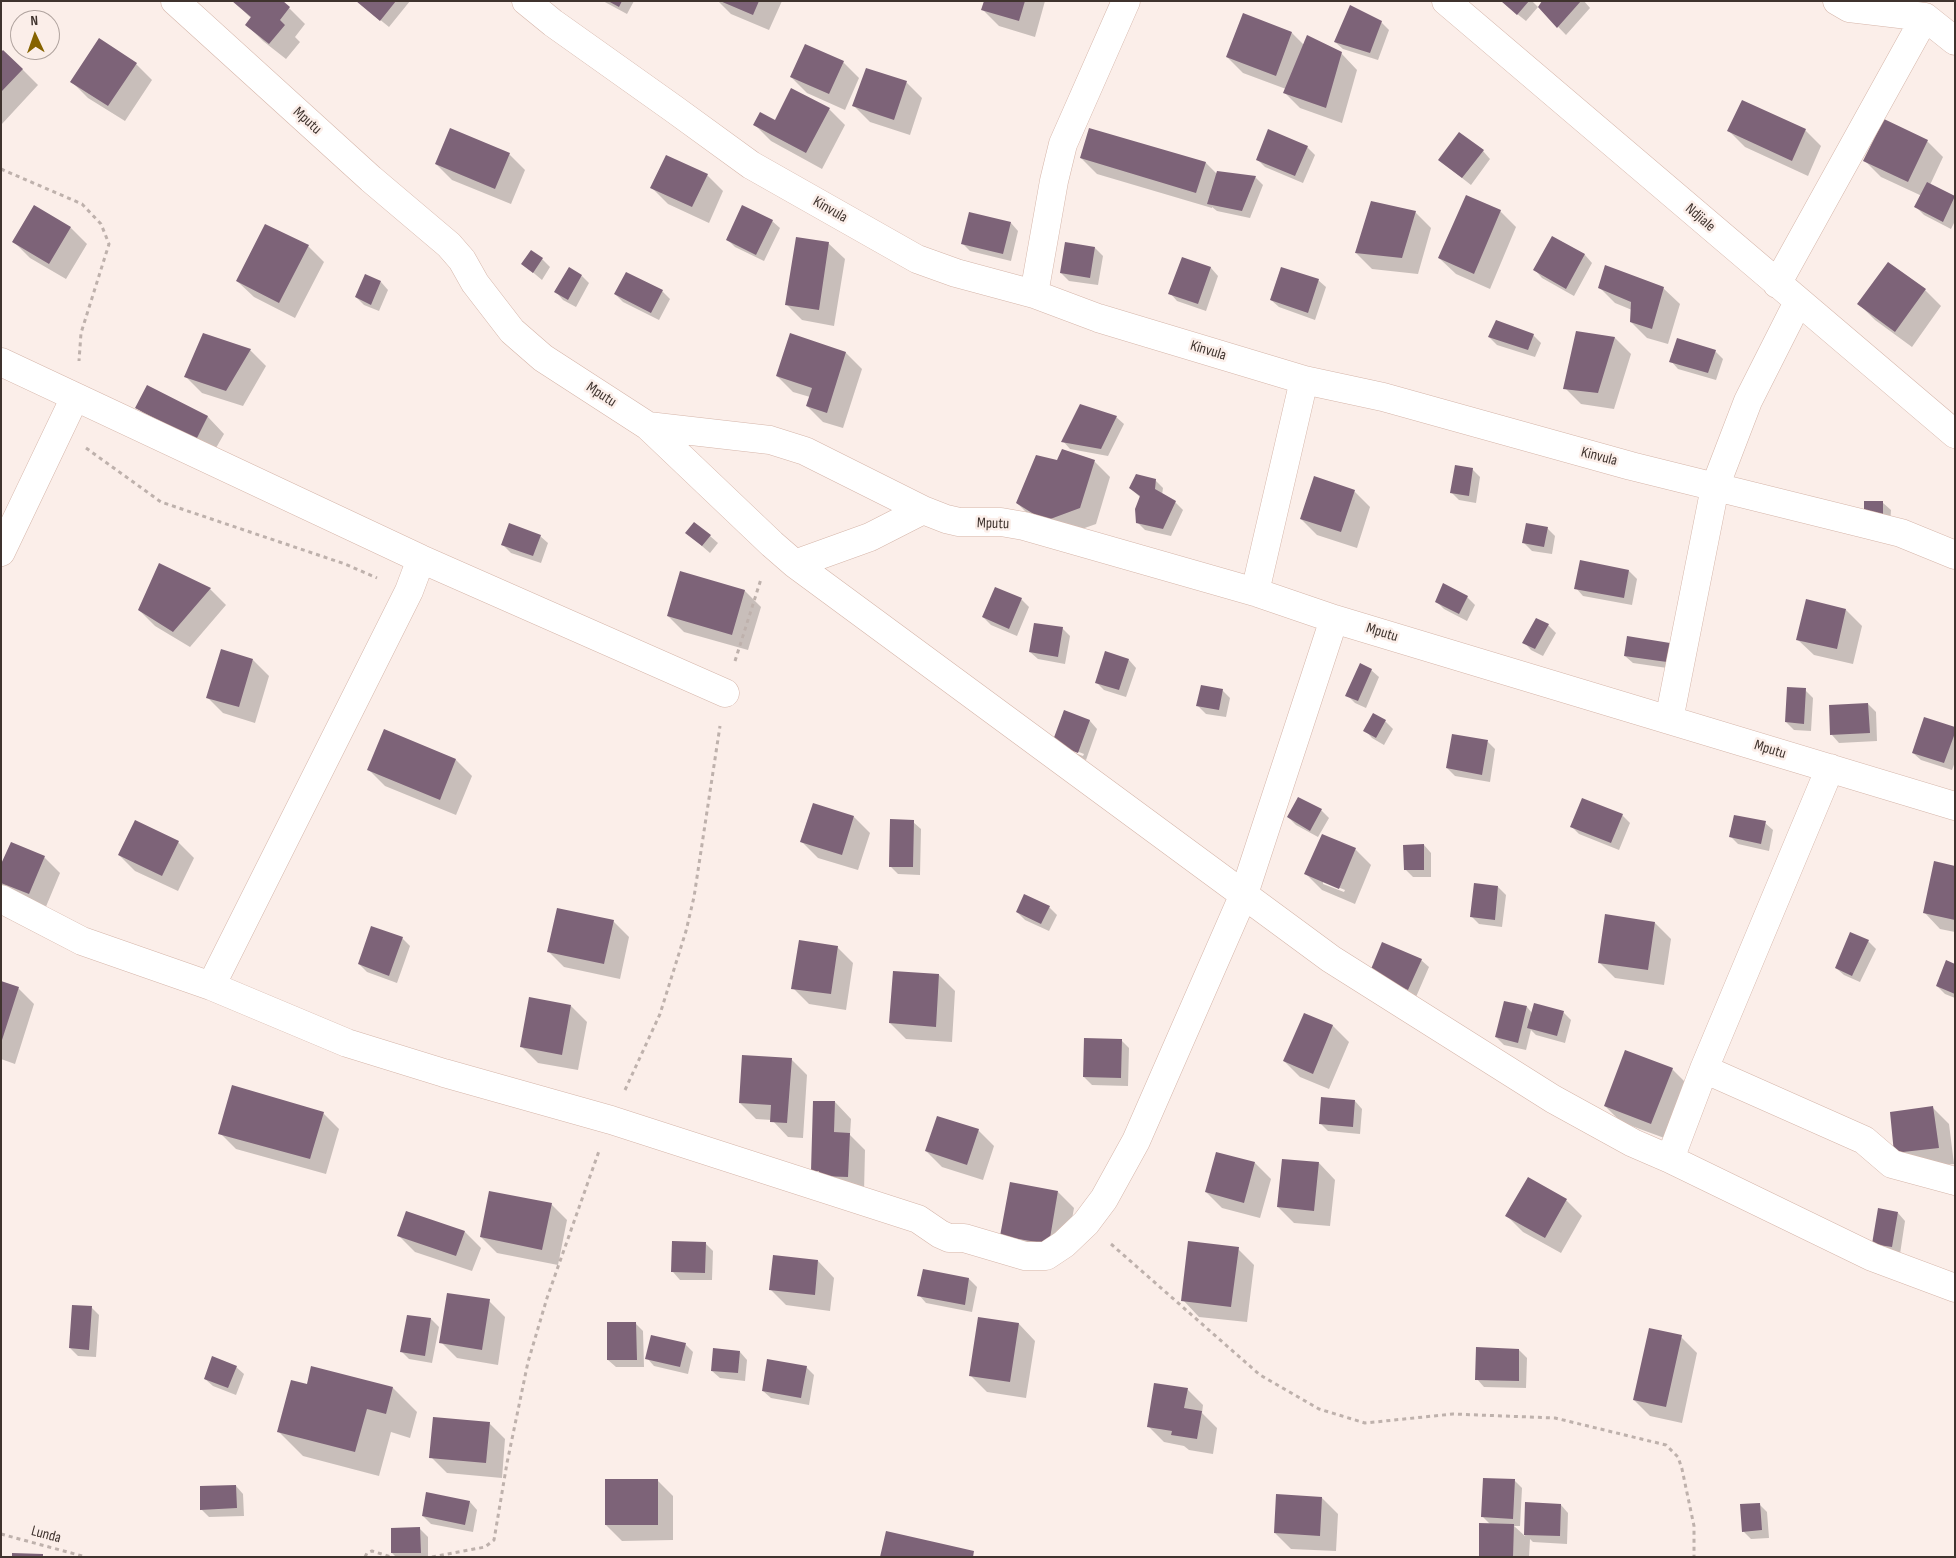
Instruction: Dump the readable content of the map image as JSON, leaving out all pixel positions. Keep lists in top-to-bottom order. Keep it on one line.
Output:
{"streets":{"street":["Mputu","Kinvula","Ndjiale"],"path":["Lunda"]},"north":"top"}
